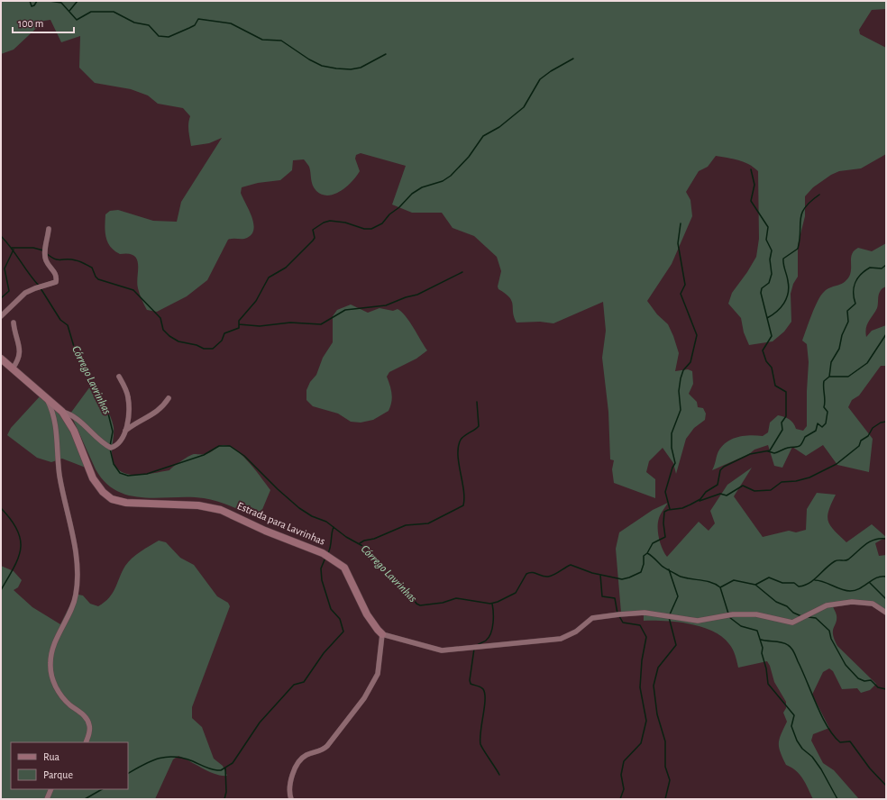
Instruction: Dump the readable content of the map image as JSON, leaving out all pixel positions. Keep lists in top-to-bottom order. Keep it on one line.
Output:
{"streets":{"street":["Estrada para Lavrinhas"]},"water":["Córrego Lavrinhas"],"legend":["Rua","Parque"],"scale_bar":"100 m"}
